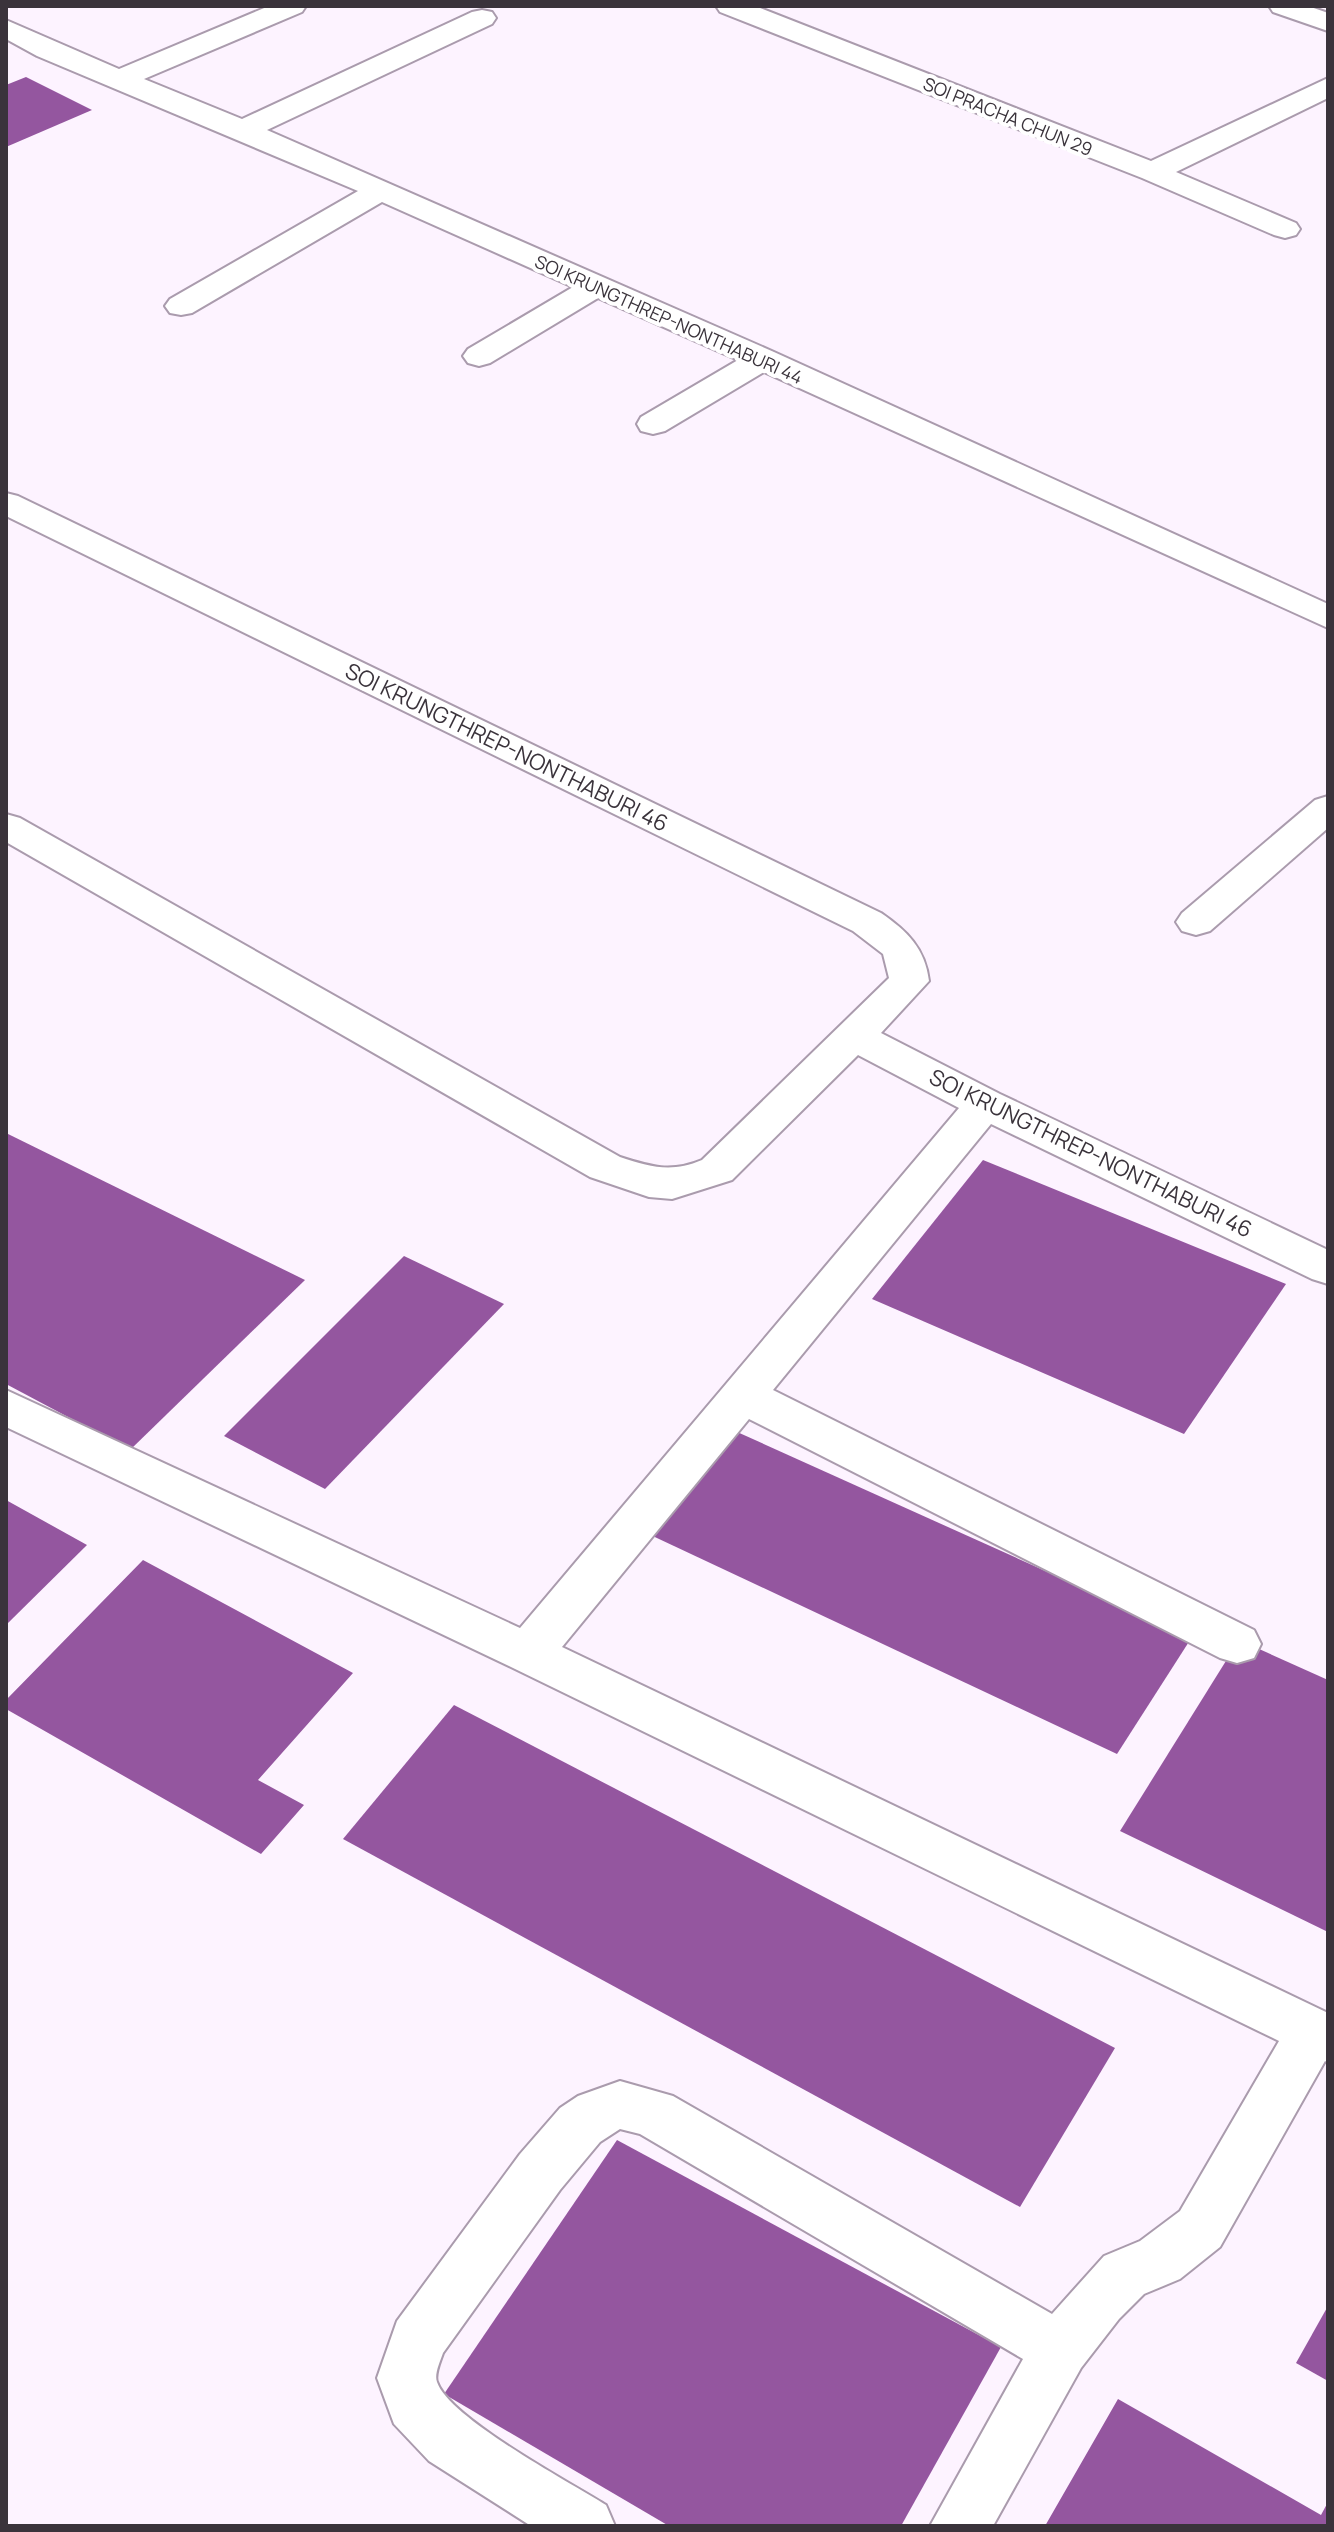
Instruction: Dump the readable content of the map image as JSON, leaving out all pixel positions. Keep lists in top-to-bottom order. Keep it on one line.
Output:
{"streets":{"street":["SOI PRACHA CHUN 29","SOI KRUNGTHREP-NONTHABURI 44","SOI KRUNGTHREP-NONTHABURI 46"]}}
